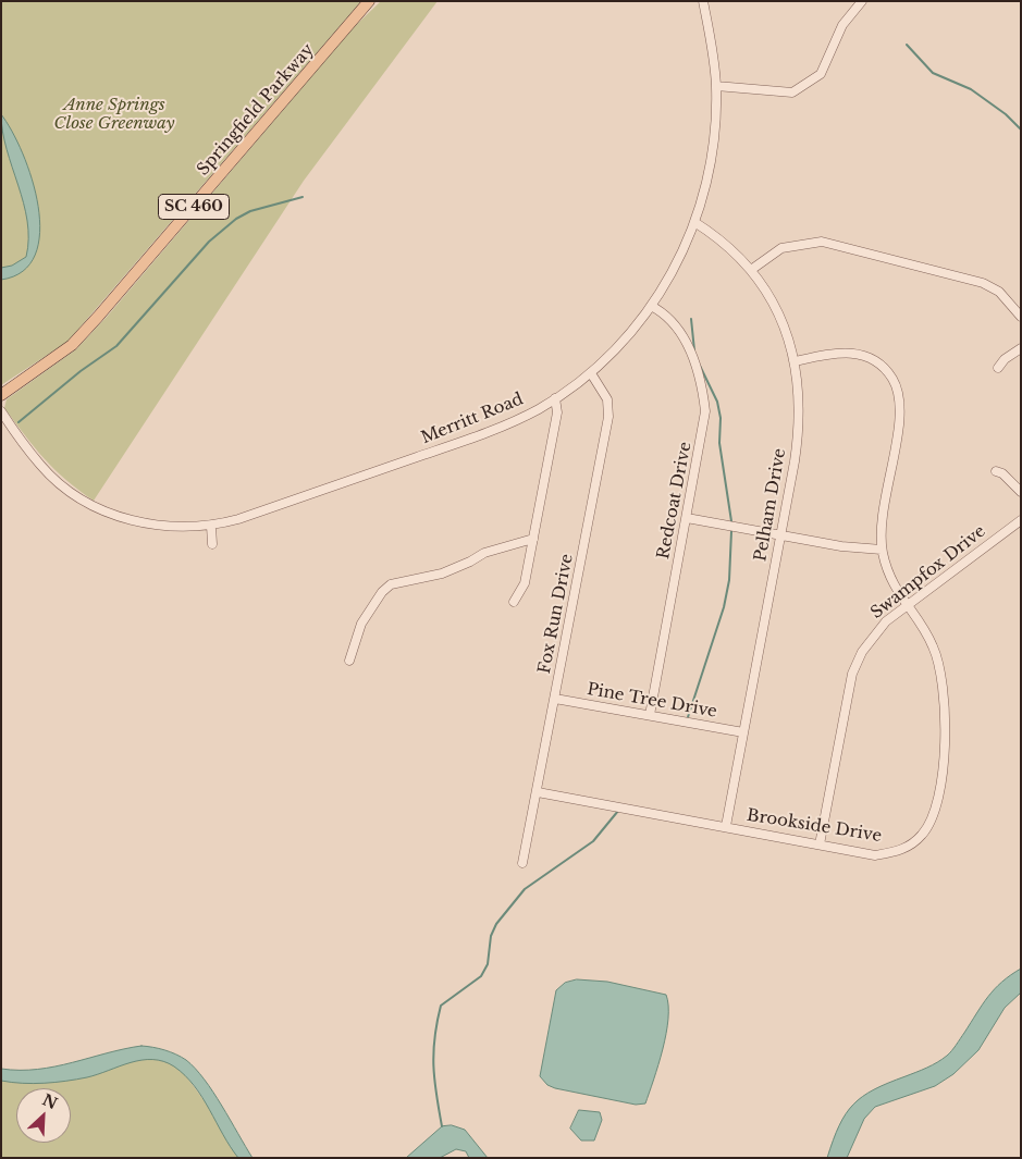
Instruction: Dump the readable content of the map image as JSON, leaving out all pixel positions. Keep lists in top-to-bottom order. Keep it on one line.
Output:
{"streets":{"main road":["Springfield Parkway","SC 460"],"street":["Merritt Road","Redcoat Drive","Pelham Drive","Swampfox Drive","Fox Run Drive","Pine Tree Drive","Brookside Drive"]},"crossings":[["Merritt Road","Redcoat Drive"],["Merritt Road","Pelham Drive"],["Merritt Road","Fox Run Drive"],["Redcoat Drive","Pine Tree Drive"],["Pelham Drive","Pine Tree Drive"],["Pelham Drive","Brookside Drive"],["Swampfox Drive","Brookside Drive"],["Fox Run Drive","Pine Tree Drive"],["Fox Run Drive","Brookside Drive"]],"parks":["Anne Springs Close Greenway"],"north":"top right"}
